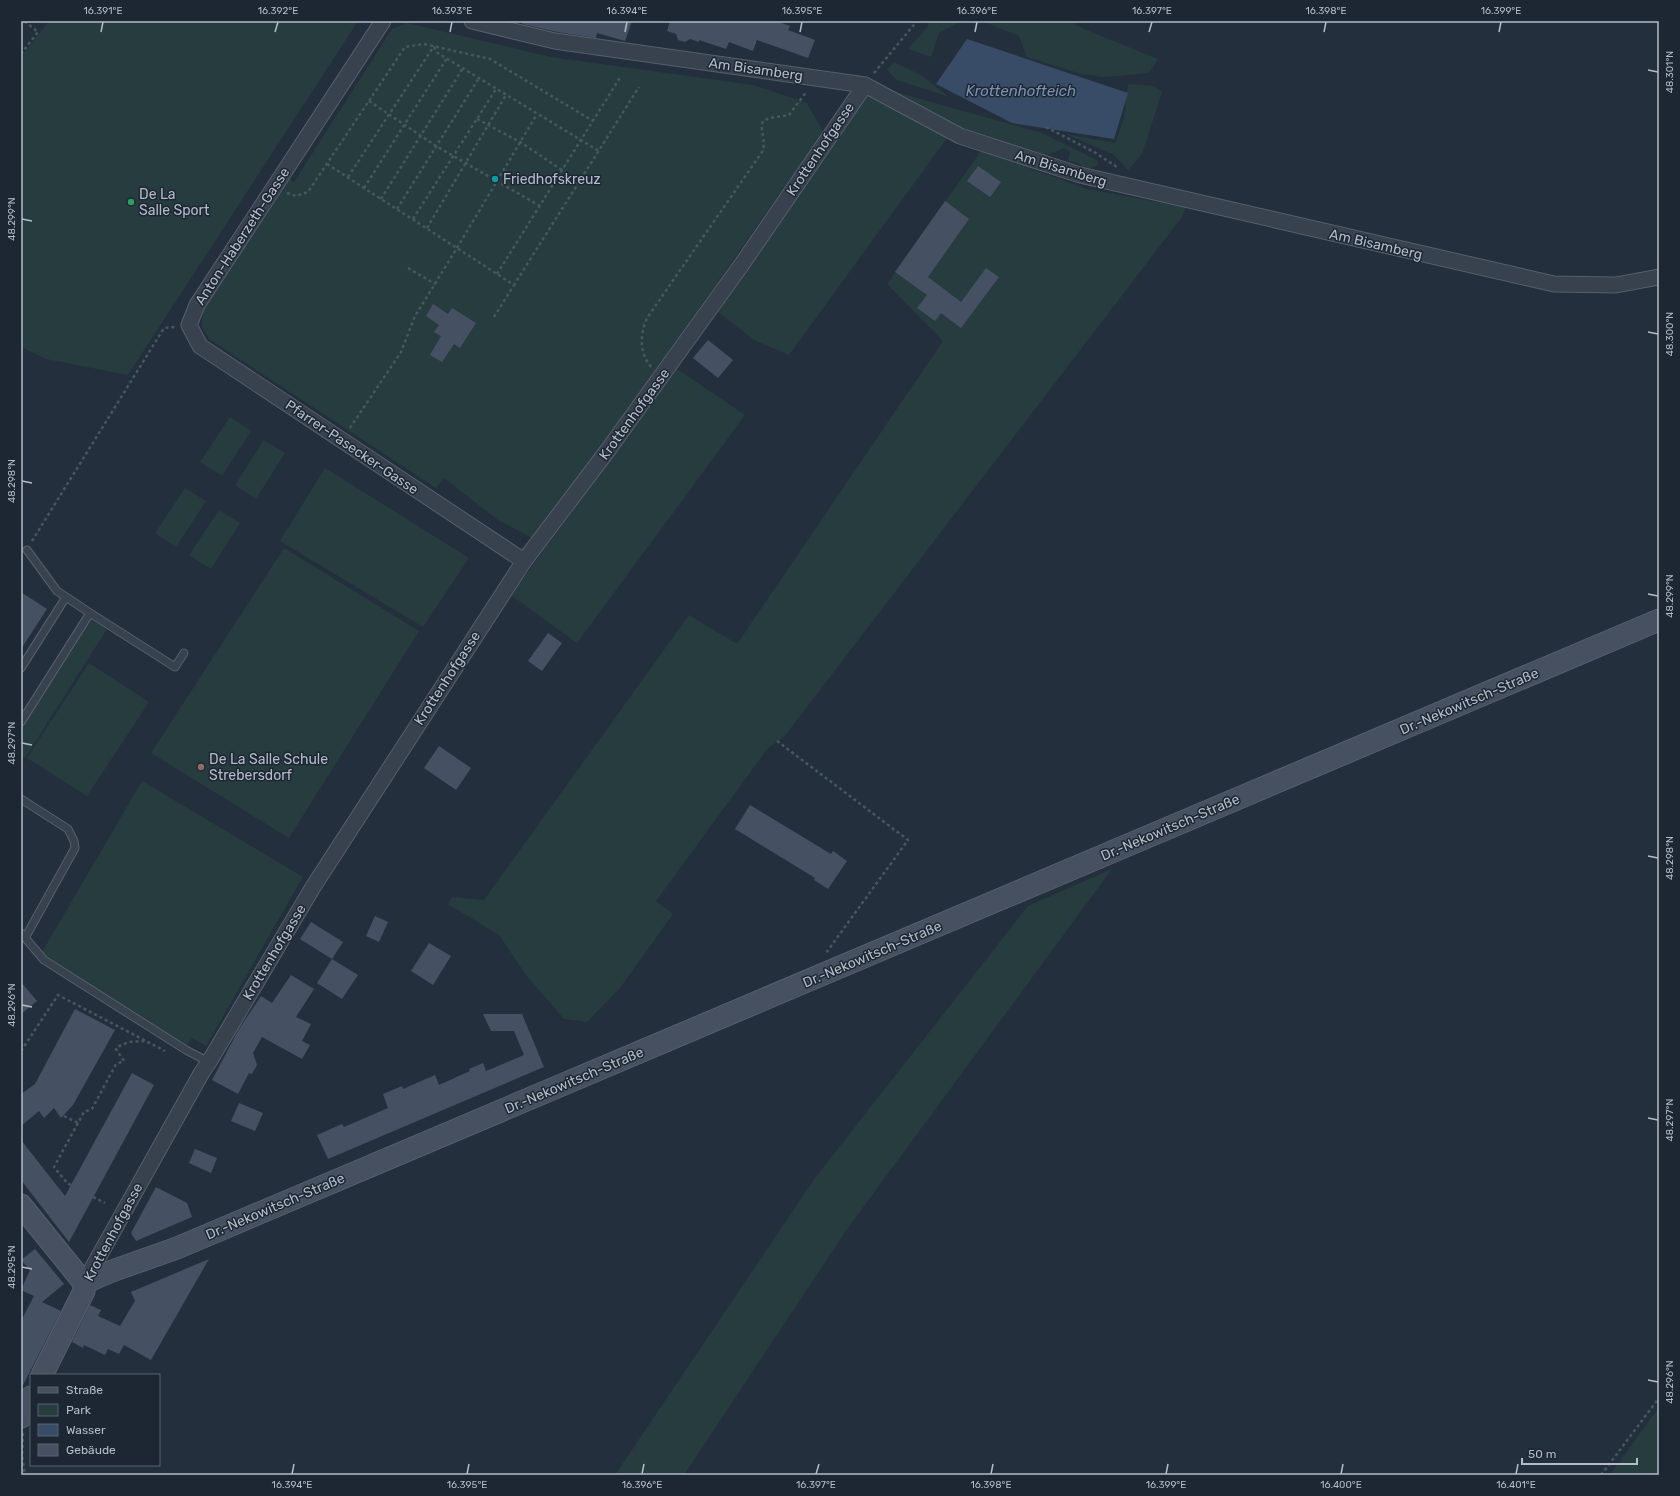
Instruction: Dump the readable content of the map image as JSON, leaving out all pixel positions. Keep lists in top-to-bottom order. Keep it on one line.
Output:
{"streets":{"main road":["Krottenhofgasse","Dr.-Nekowitsch-Straße"],"street":["Am Bisamberg","Anton-Haberzeth-Gasse","Pfarrer-Pasecker-Gasse"]},"crossings":[["Am Bisamberg","Krottenhofgasse"],["Krottenhofgasse","Pfarrer-Pasecker-Gasse"],["Krottenhofgasse","Dr.-Nekowitsch-Straße"],["Anton-Haberzeth-Gasse","Pfarrer-Pasecker-Gasse"]],"water":["Krottenhofteich"],"places":["Friedhofskreuz","De La Salle Sport","De La Salle Schule Strebersdorf"],"legend":["Straße","Park","Wasser","Gebäude"],"scale_bar":"50 m","coordinates":["16.391°E","16.392°E","16.393°E","16.394°E","16.395°E","16.396°E","16.397°E","16.398°E","16.399°E","48.301°N","48.299°N","48.300°N","48.298°N","48.297°N","48.296°N","48.295°N","16.400°E","16.401°E"]}
